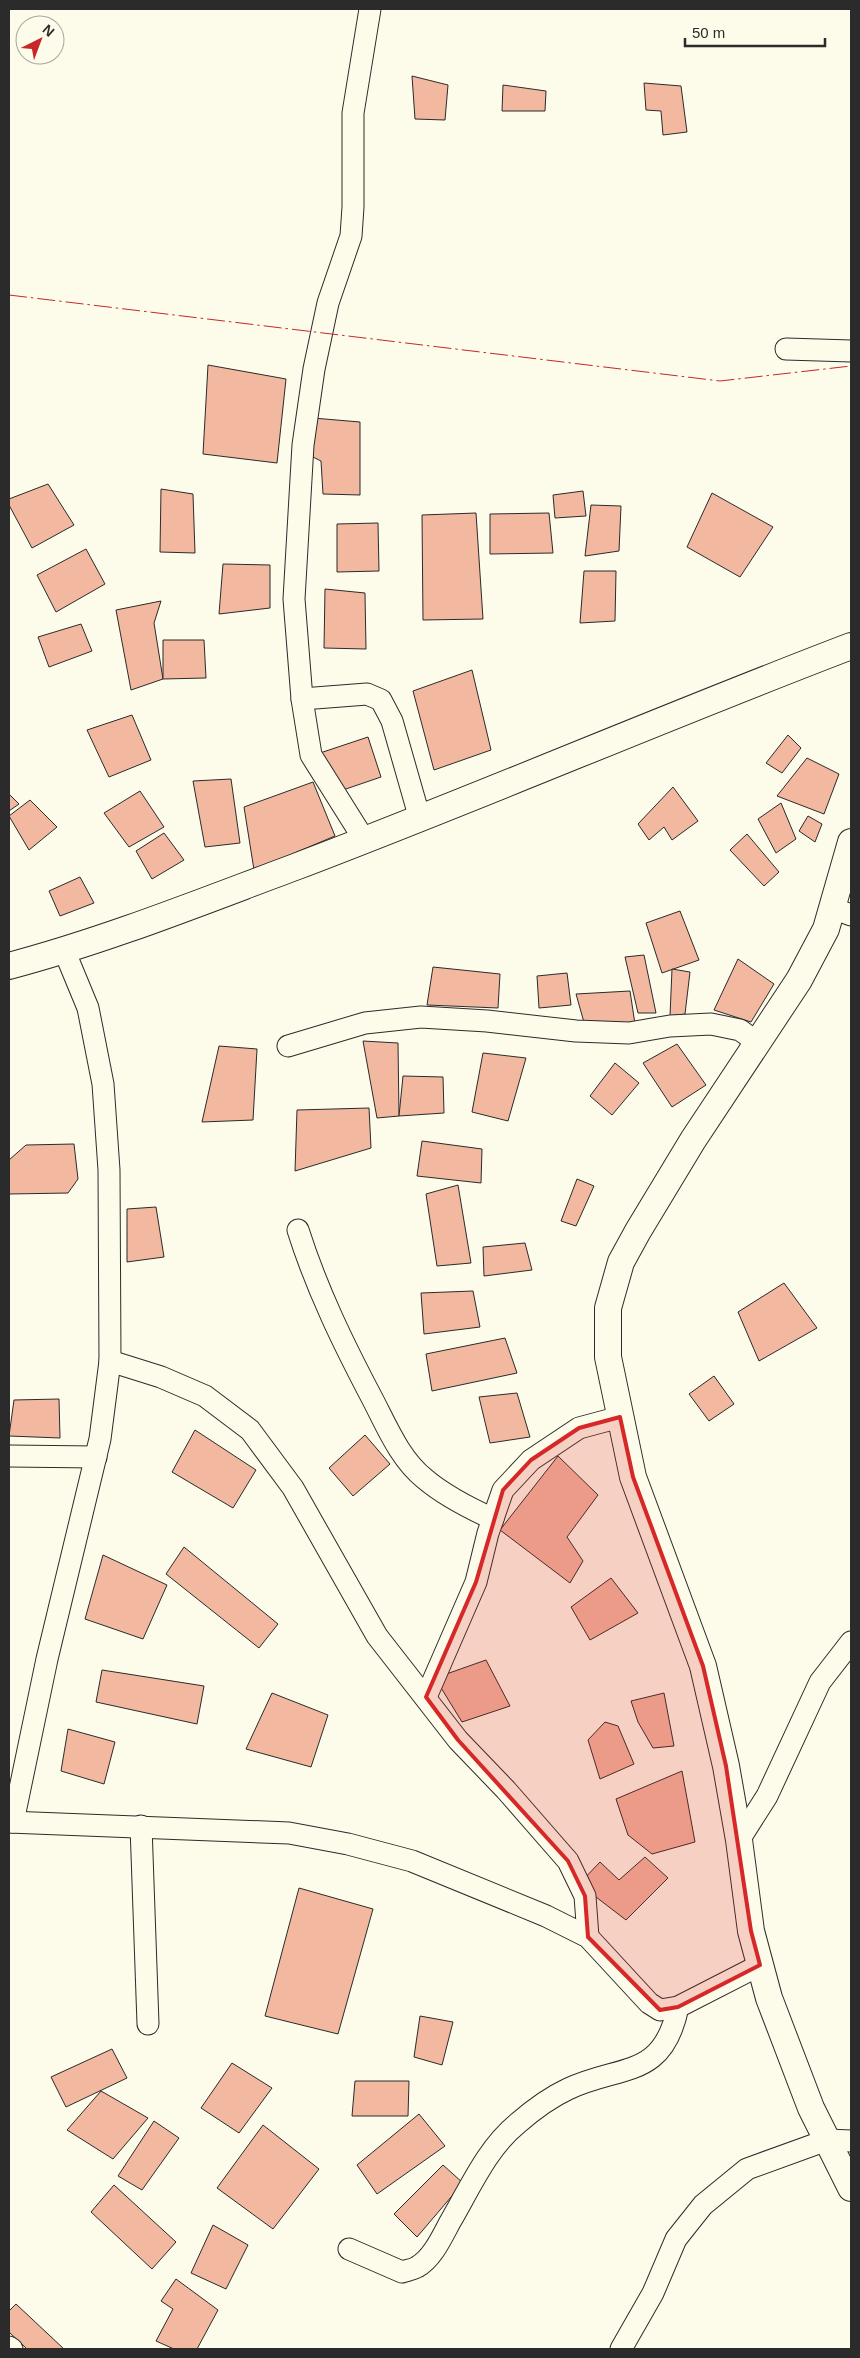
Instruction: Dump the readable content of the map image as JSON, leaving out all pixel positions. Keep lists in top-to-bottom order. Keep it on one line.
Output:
{"scale_bar":"50 m","north":"top right"}
